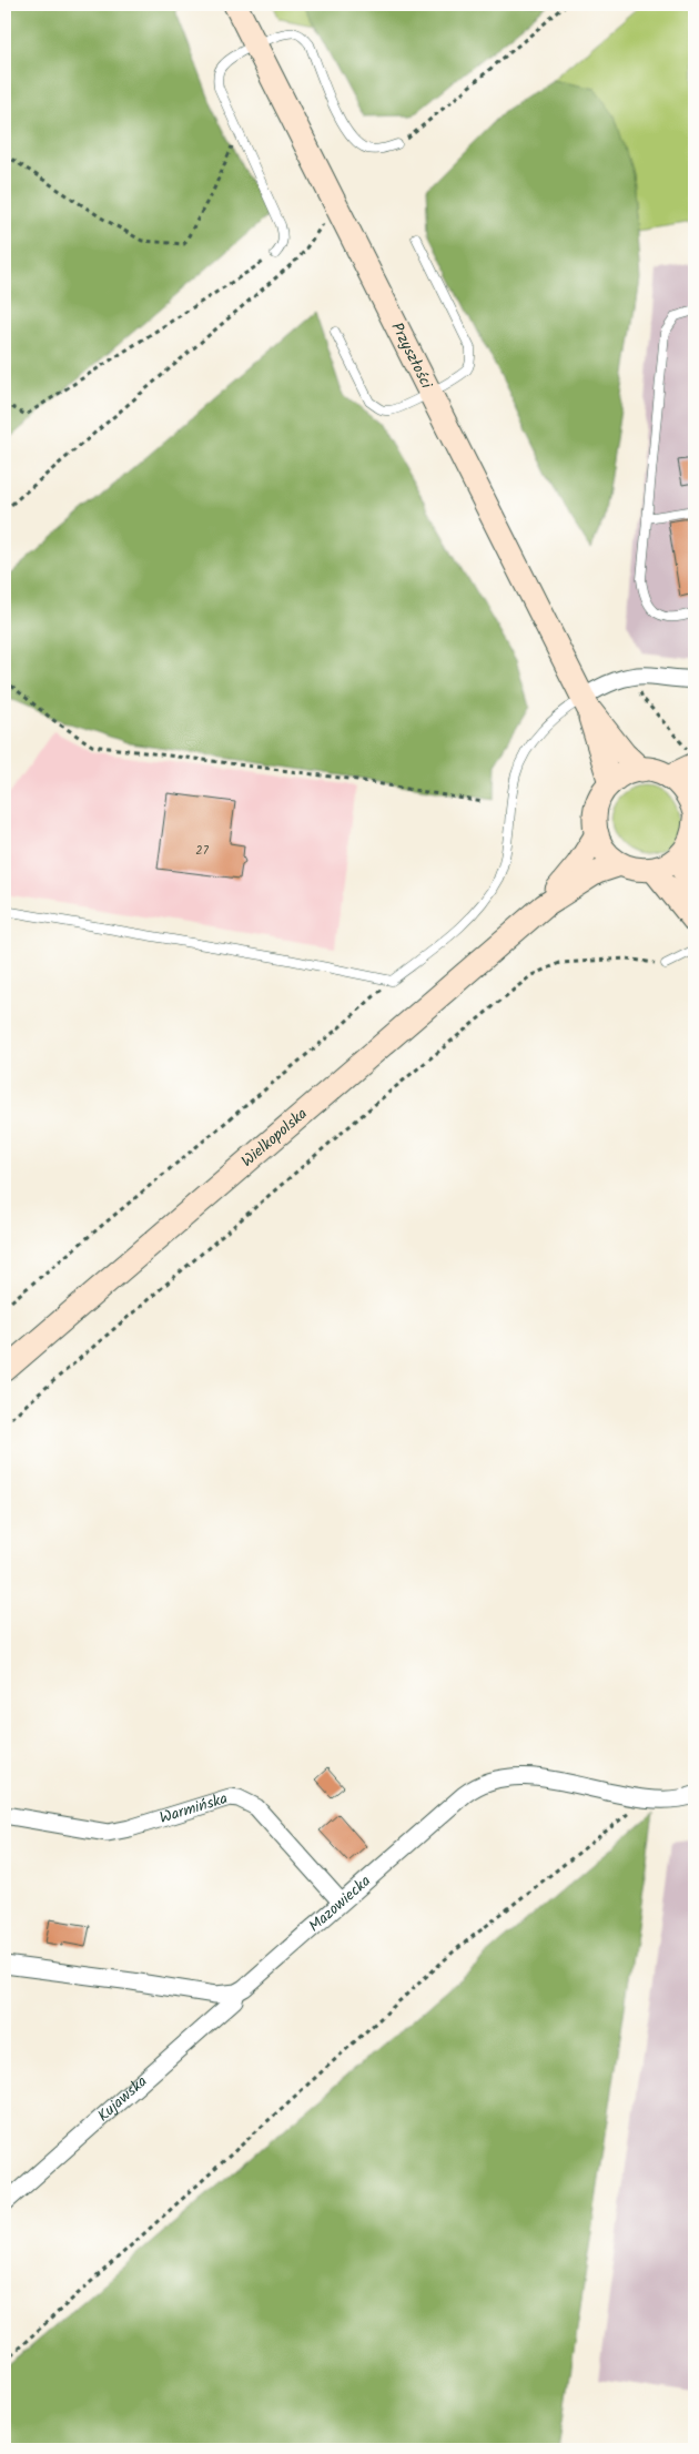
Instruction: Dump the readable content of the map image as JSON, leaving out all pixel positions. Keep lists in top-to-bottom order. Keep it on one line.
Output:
{"streets":{"main road":["Przyszłości","Wielkopolska"],"street":["Warmińska","Mazowiecka","Kujawska"]},"crossings":[["Przyszłości","Wielkopolska"],["Warmińska","Mazowiecka"],["Mazowiecka","Kujawska"]],"house_numbers":["27"]}
